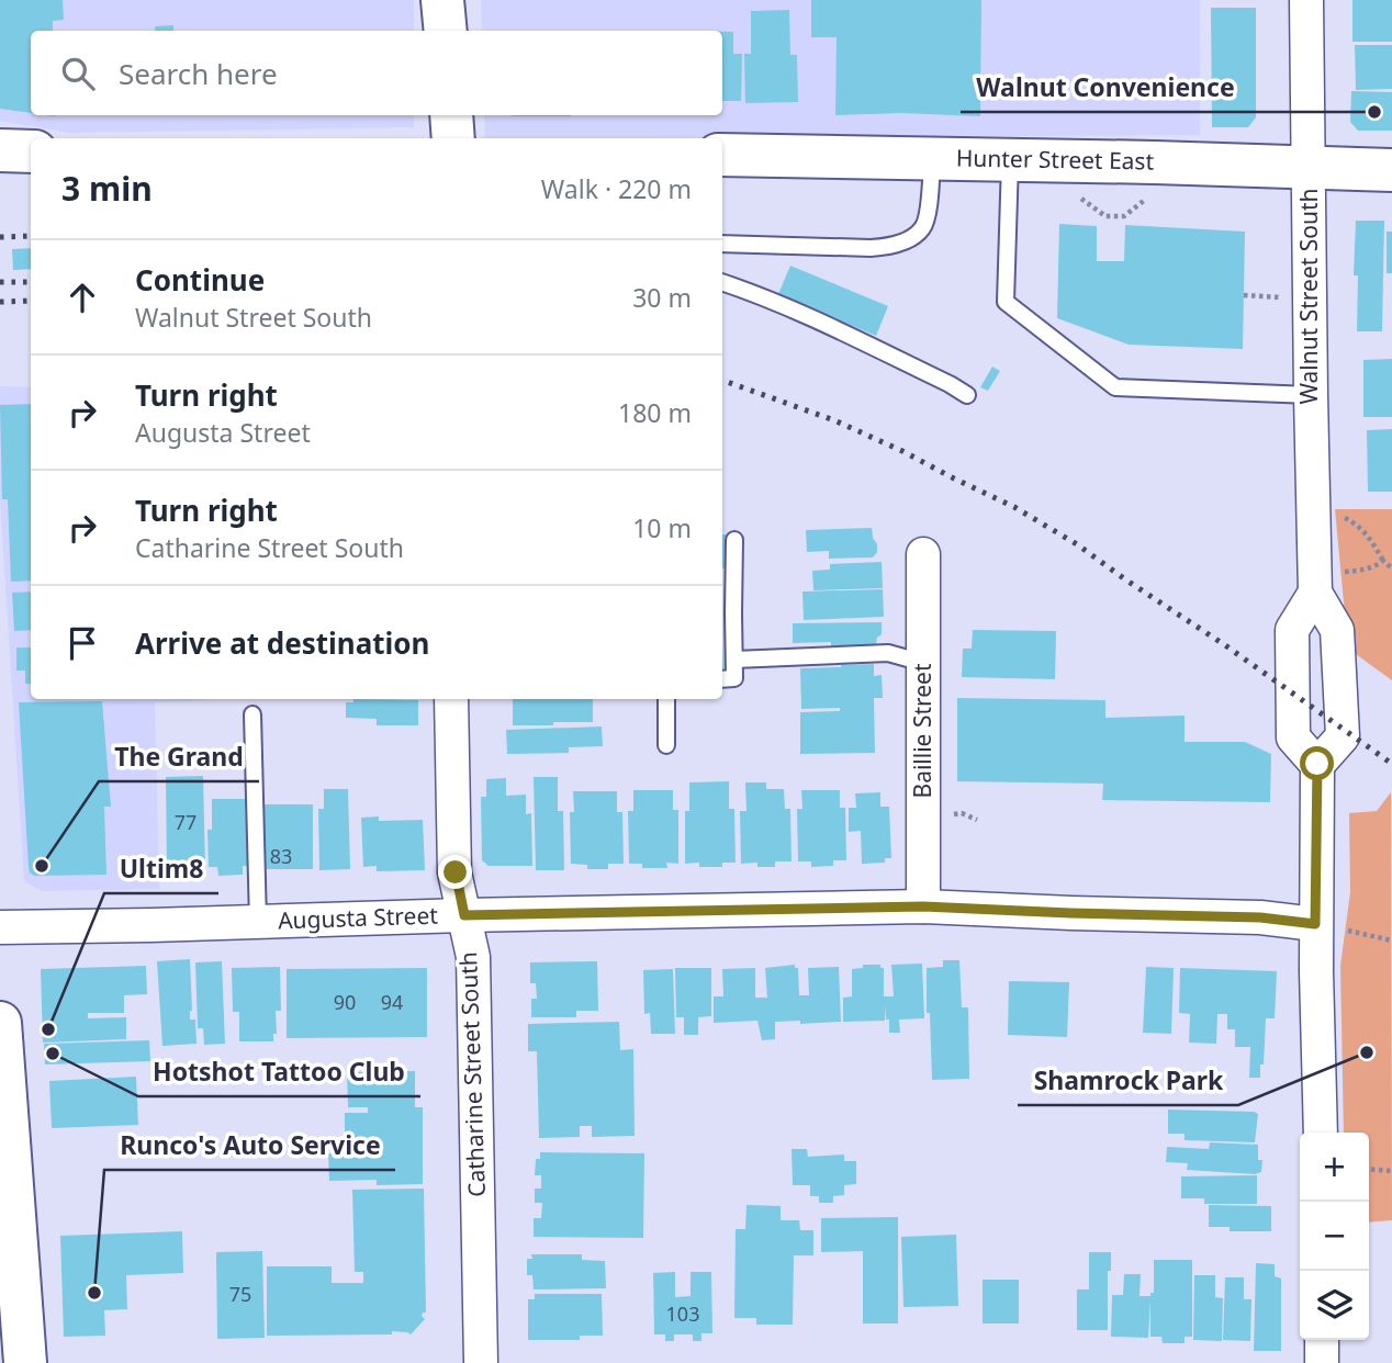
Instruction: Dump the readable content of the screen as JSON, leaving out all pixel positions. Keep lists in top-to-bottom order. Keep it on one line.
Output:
{"streets":{"street":["Hunter Street East","Walnut Street South","Baillie Street","Augusta Street","Catharine Street South"]},"crossings":[["Hunter Street East","Walnut Street South"],["Baillie Street","Augusta Street"],["Augusta Street","Catharine Street South"]],"places":["Walnut Convenience","The Grand","Ultim8","Shamrock Park","Hotshot Tattoo Club","Runco's Auto Service"],"house_numbers":["77","83","90","94","75","103"],"page":{"search":"Search here","heading":["3 min","Walk · 220 m"],"list":[["Continue","Walnut Street South","30 m"],["Turn right","Augusta Street","180 m"],["Turn right","Catharine Street South","10 m"],"Arrive at destination"],"map_buttons":["+","−"]}}
